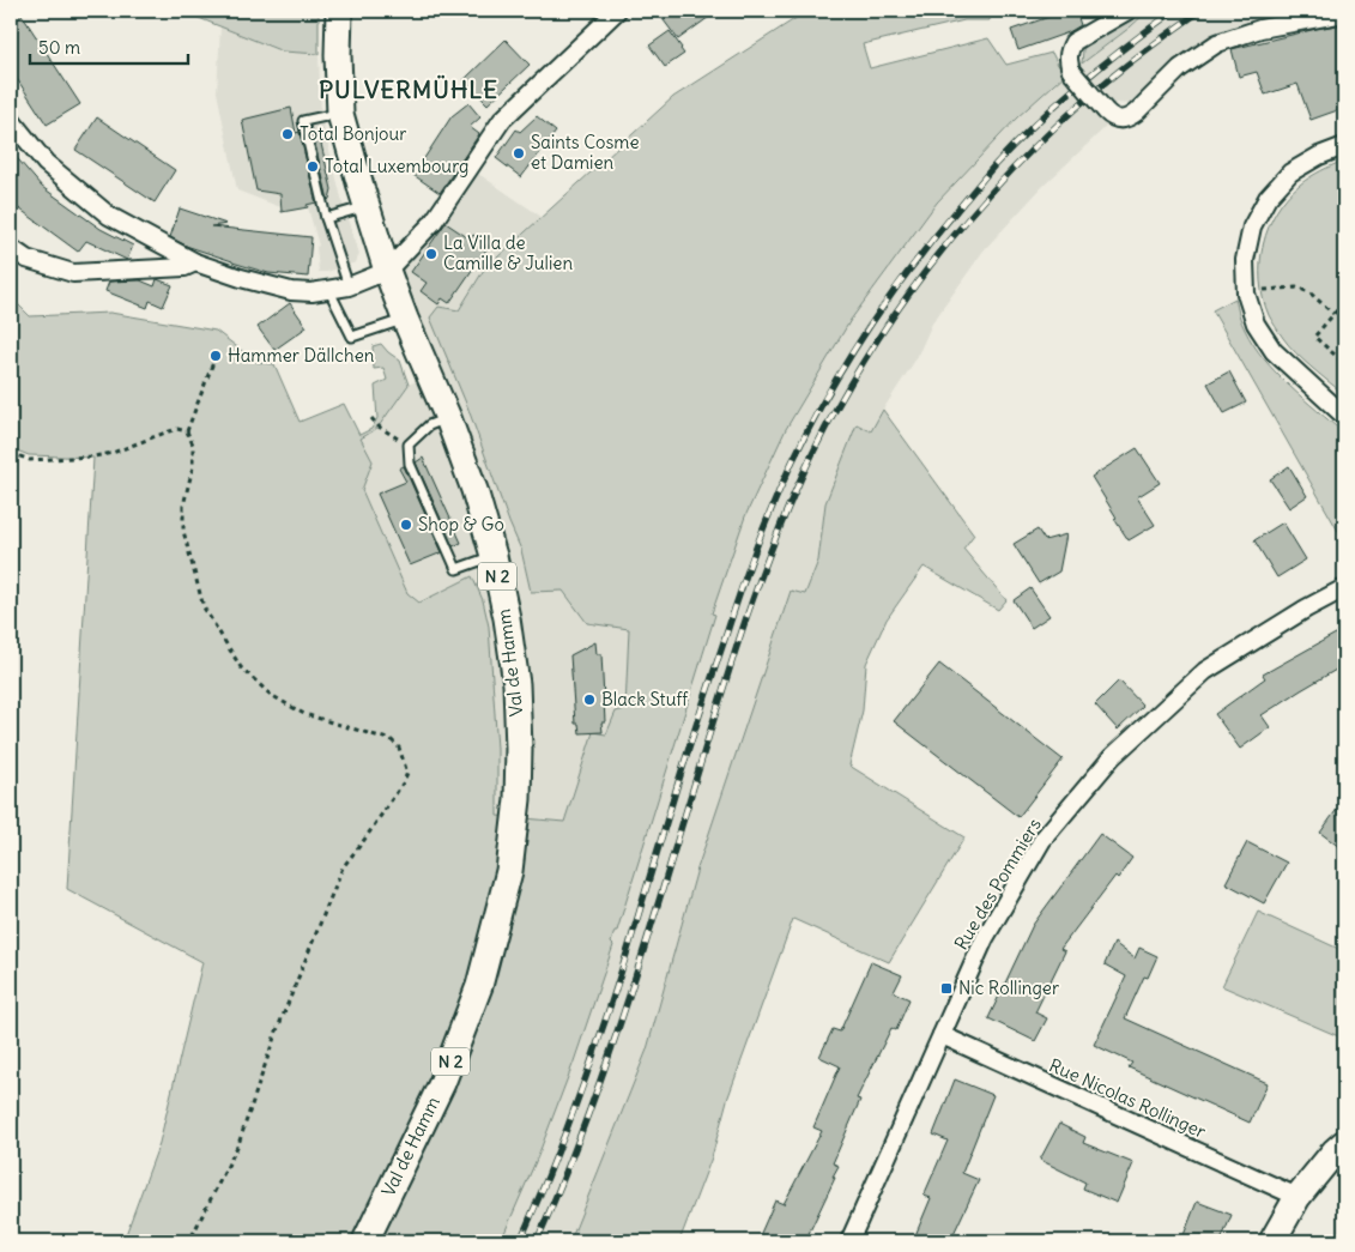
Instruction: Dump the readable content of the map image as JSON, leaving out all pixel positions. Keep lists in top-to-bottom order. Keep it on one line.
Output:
{"streets":{"main road":["N 2","Val de Hamm"],"street":["Rue des Pommiers","Rue Nicolas Rollinger"]},"crossings":[["Rue des Pommiers","Rue Nicolas Rollinger"]],"districts":["PULVERMÜHLE"],"places":{"other":["Total Bonjour","Saints Cosme et Damien","Total Luxembourg","La Villa de Camille & Julien","Hammer Dällchen","Shop & Go","Black Stuff"],"transit":["Nic Rollinger"]},"scale_bar":"50 m"}
